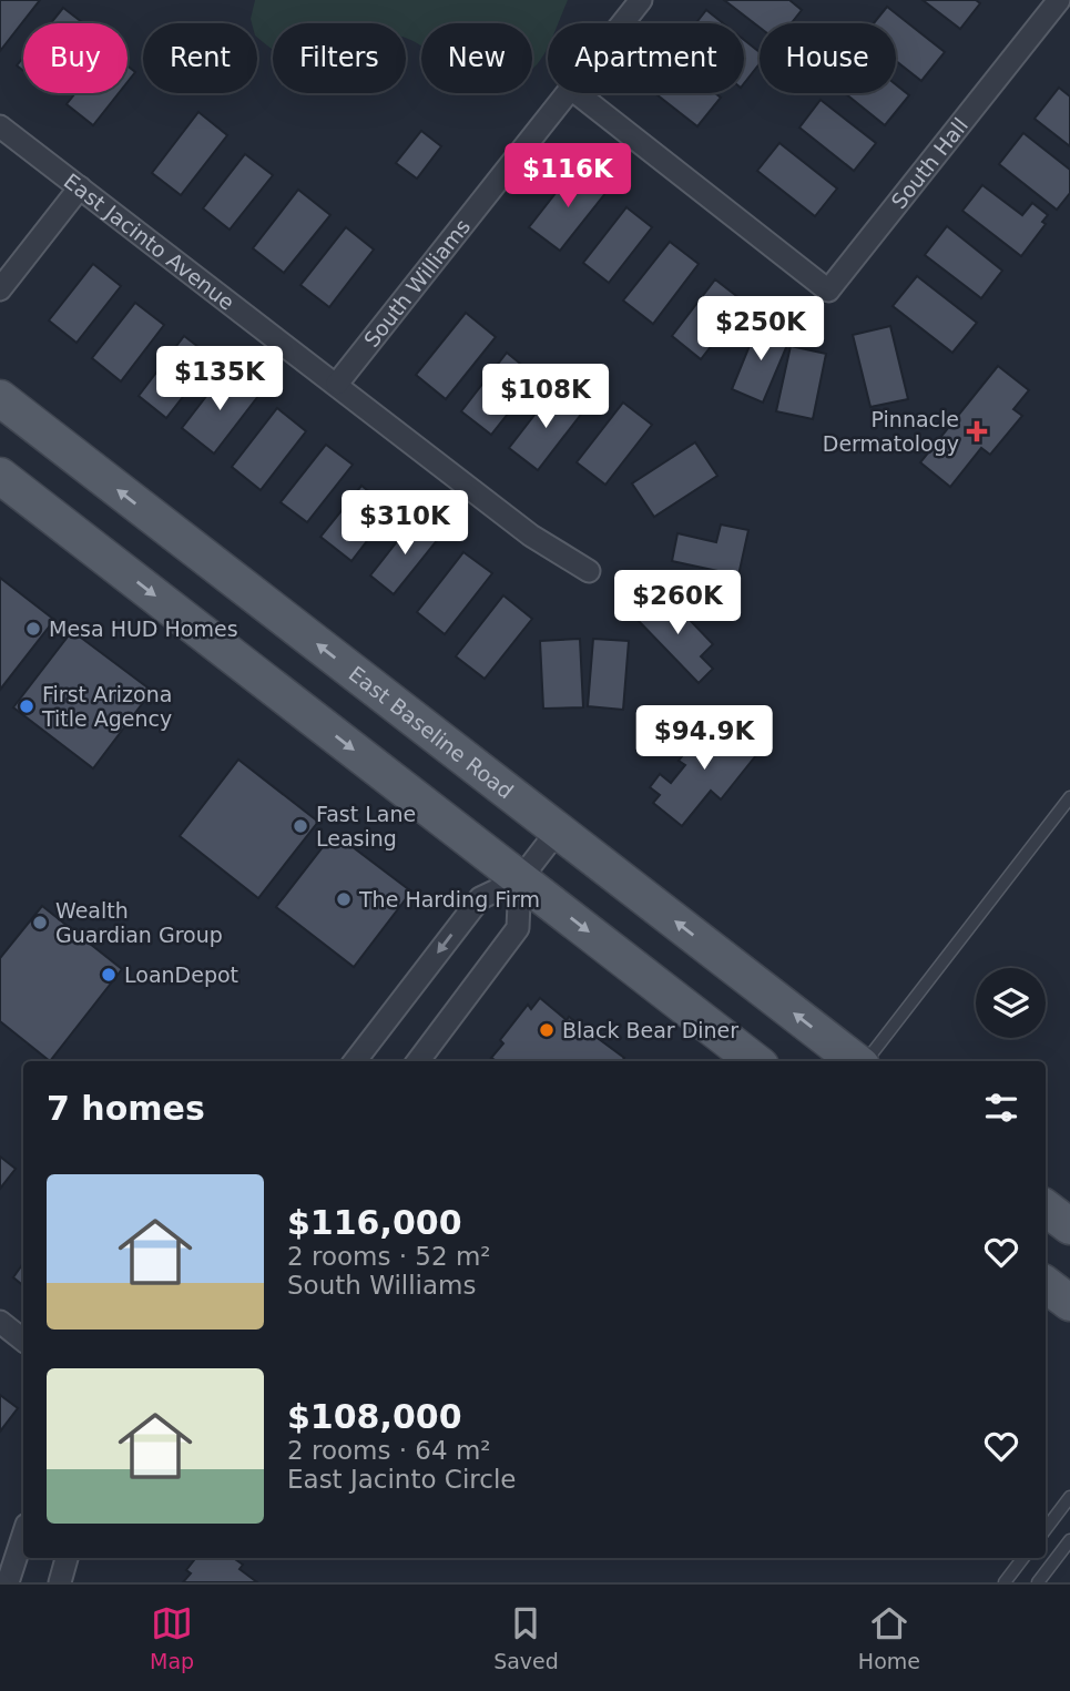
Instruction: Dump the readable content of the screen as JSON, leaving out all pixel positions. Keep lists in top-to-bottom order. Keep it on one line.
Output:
{"streets":{"main road":["East Baseline Road"],"street":["South Hall","East Jacinto Avenue","South Williams"]},"crossings":[["East Jacinto Avenue","South Williams"]],"places":{"health":["Pinnacle Dermatology"],"other":["Mesa HUD Homes","First Arizona Title Agency","Fast Lane Leasing","The Harding Firm","Wealth Guardian Group","LoanDepot","Black Bear Diner"]},"page":{"chip":["Buy","Rent","Filters","New","Apartment","House"],"price":["$116K","$250K","$135K","$108K","$310K","$260K","$94.9K"],"heading":"7 homes","list":[{"name":"$116,000","note":"2 rooms · 52 m² · South Williams"},{"name":"$108,000","note":"2 rooms · 64 m² · East Jacinto Circle"}],"tabs":["Map","Saved","Home"]}}
